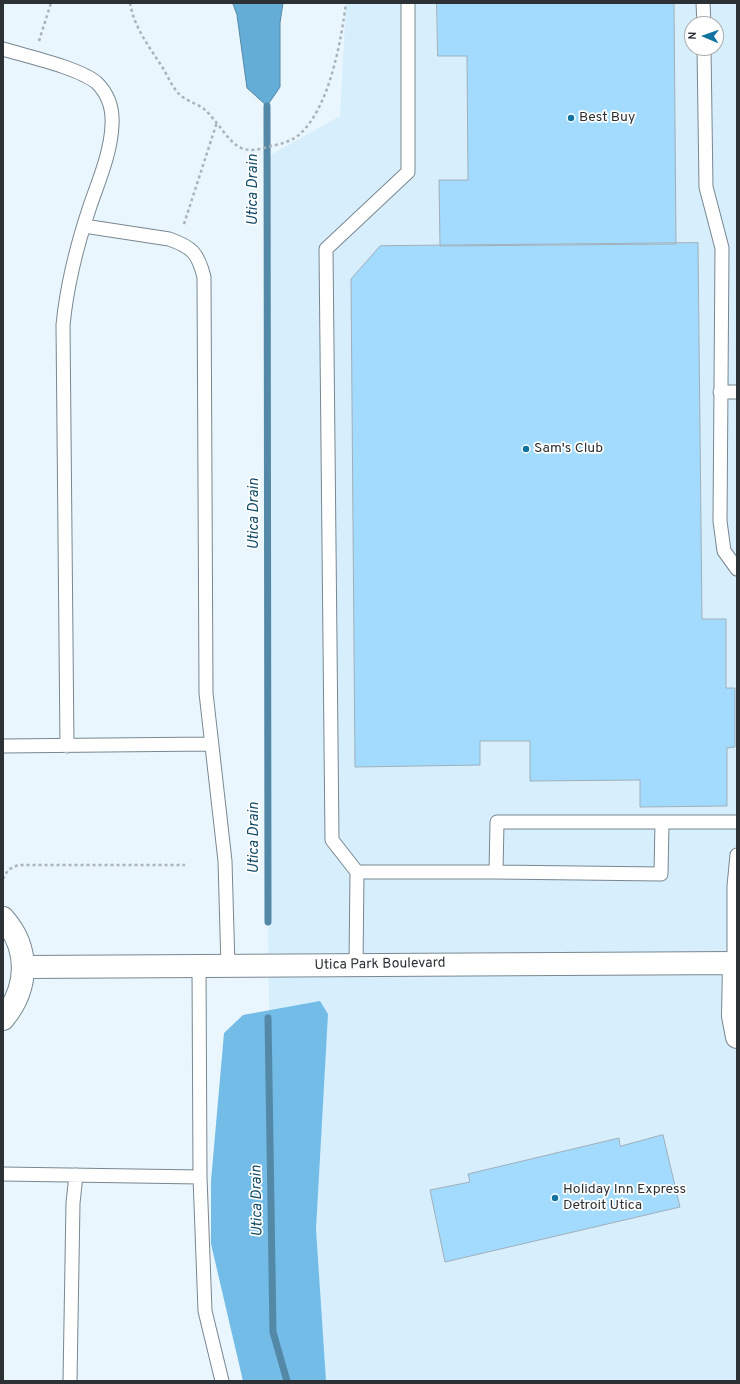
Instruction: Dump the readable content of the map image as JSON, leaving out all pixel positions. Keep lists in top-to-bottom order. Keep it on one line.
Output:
{"streets":{"street":["Utica Park Boulevard"]},"water":["Utica Drain"],"places":["Best Buy","Sam's Club","Holiday Inn Express Detroit Utica"],"north":"left"}
